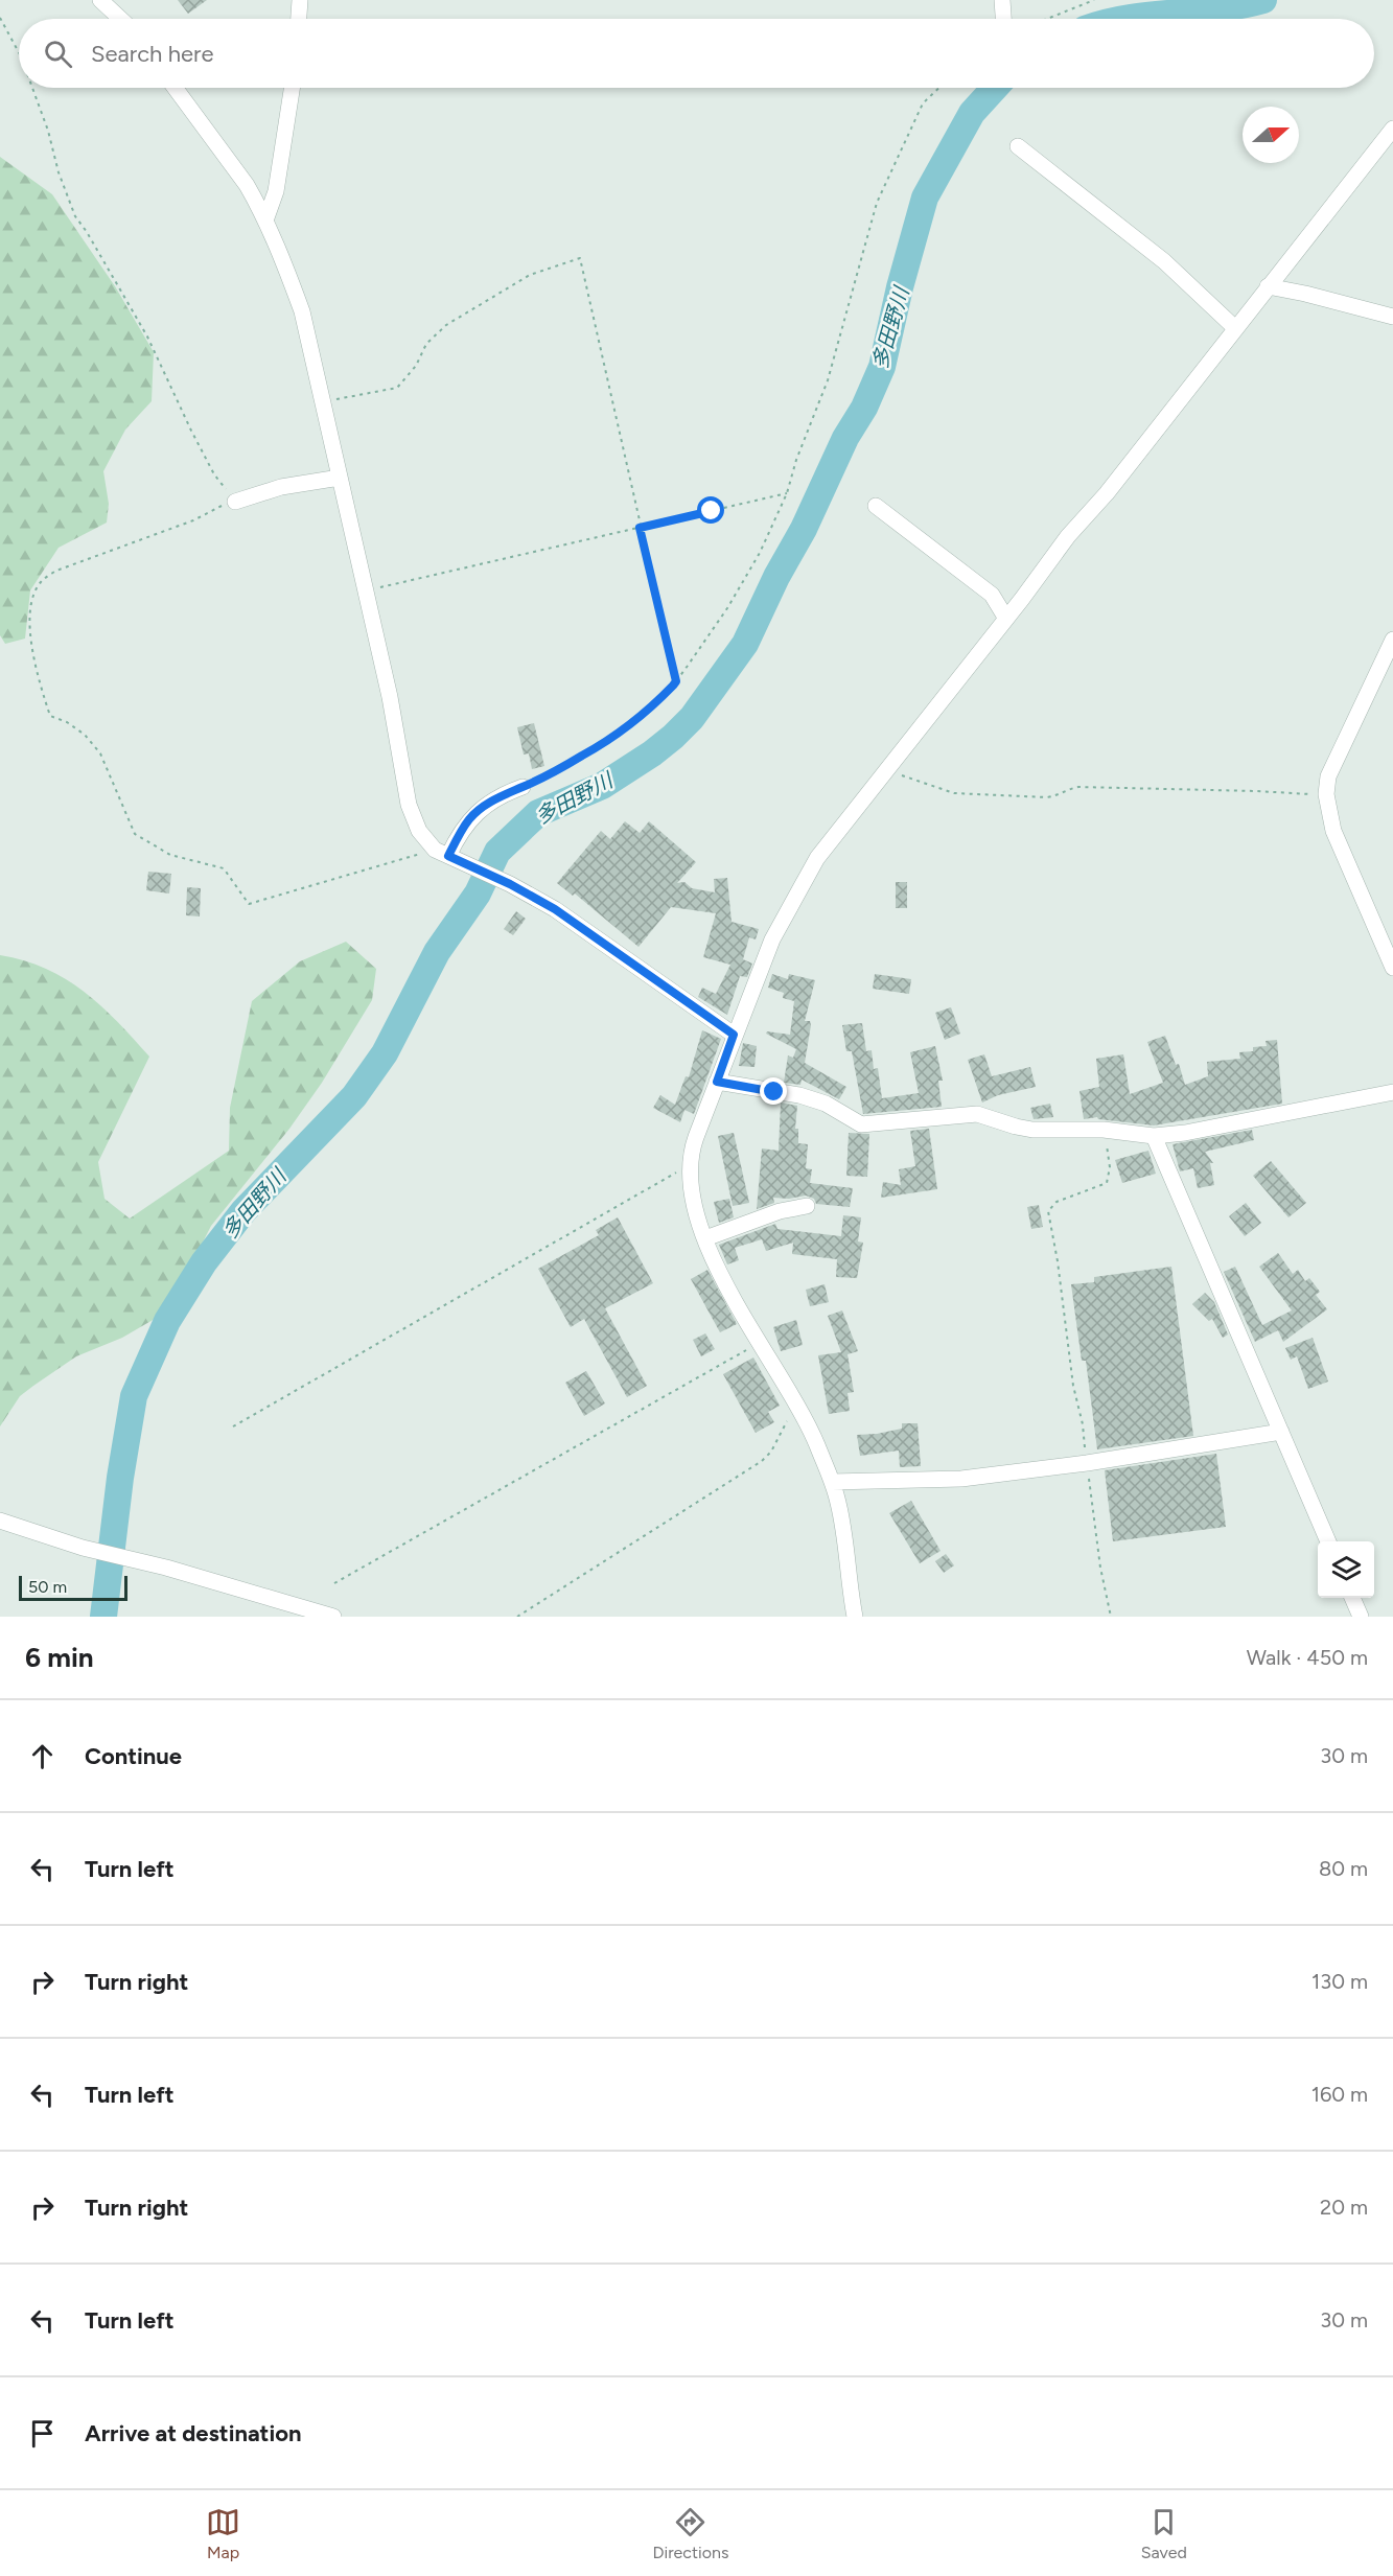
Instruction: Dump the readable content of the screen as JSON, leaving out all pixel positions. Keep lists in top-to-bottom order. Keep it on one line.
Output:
{"water":["多田野川"],"scale_bar":"50 m","north":"right","page":{"search":"Search here","scale":"50 m","heading":["6 min","Walk · 450 m"],"list":[["Continue","30 m"],["Turn left","80 m"],["Turn right","130 m"],["Turn left","160 m"],["Turn right","20 m"],["Turn left","30 m"],"Arrive at destination"],"nav":["Map","Directions","Saved"]}}
